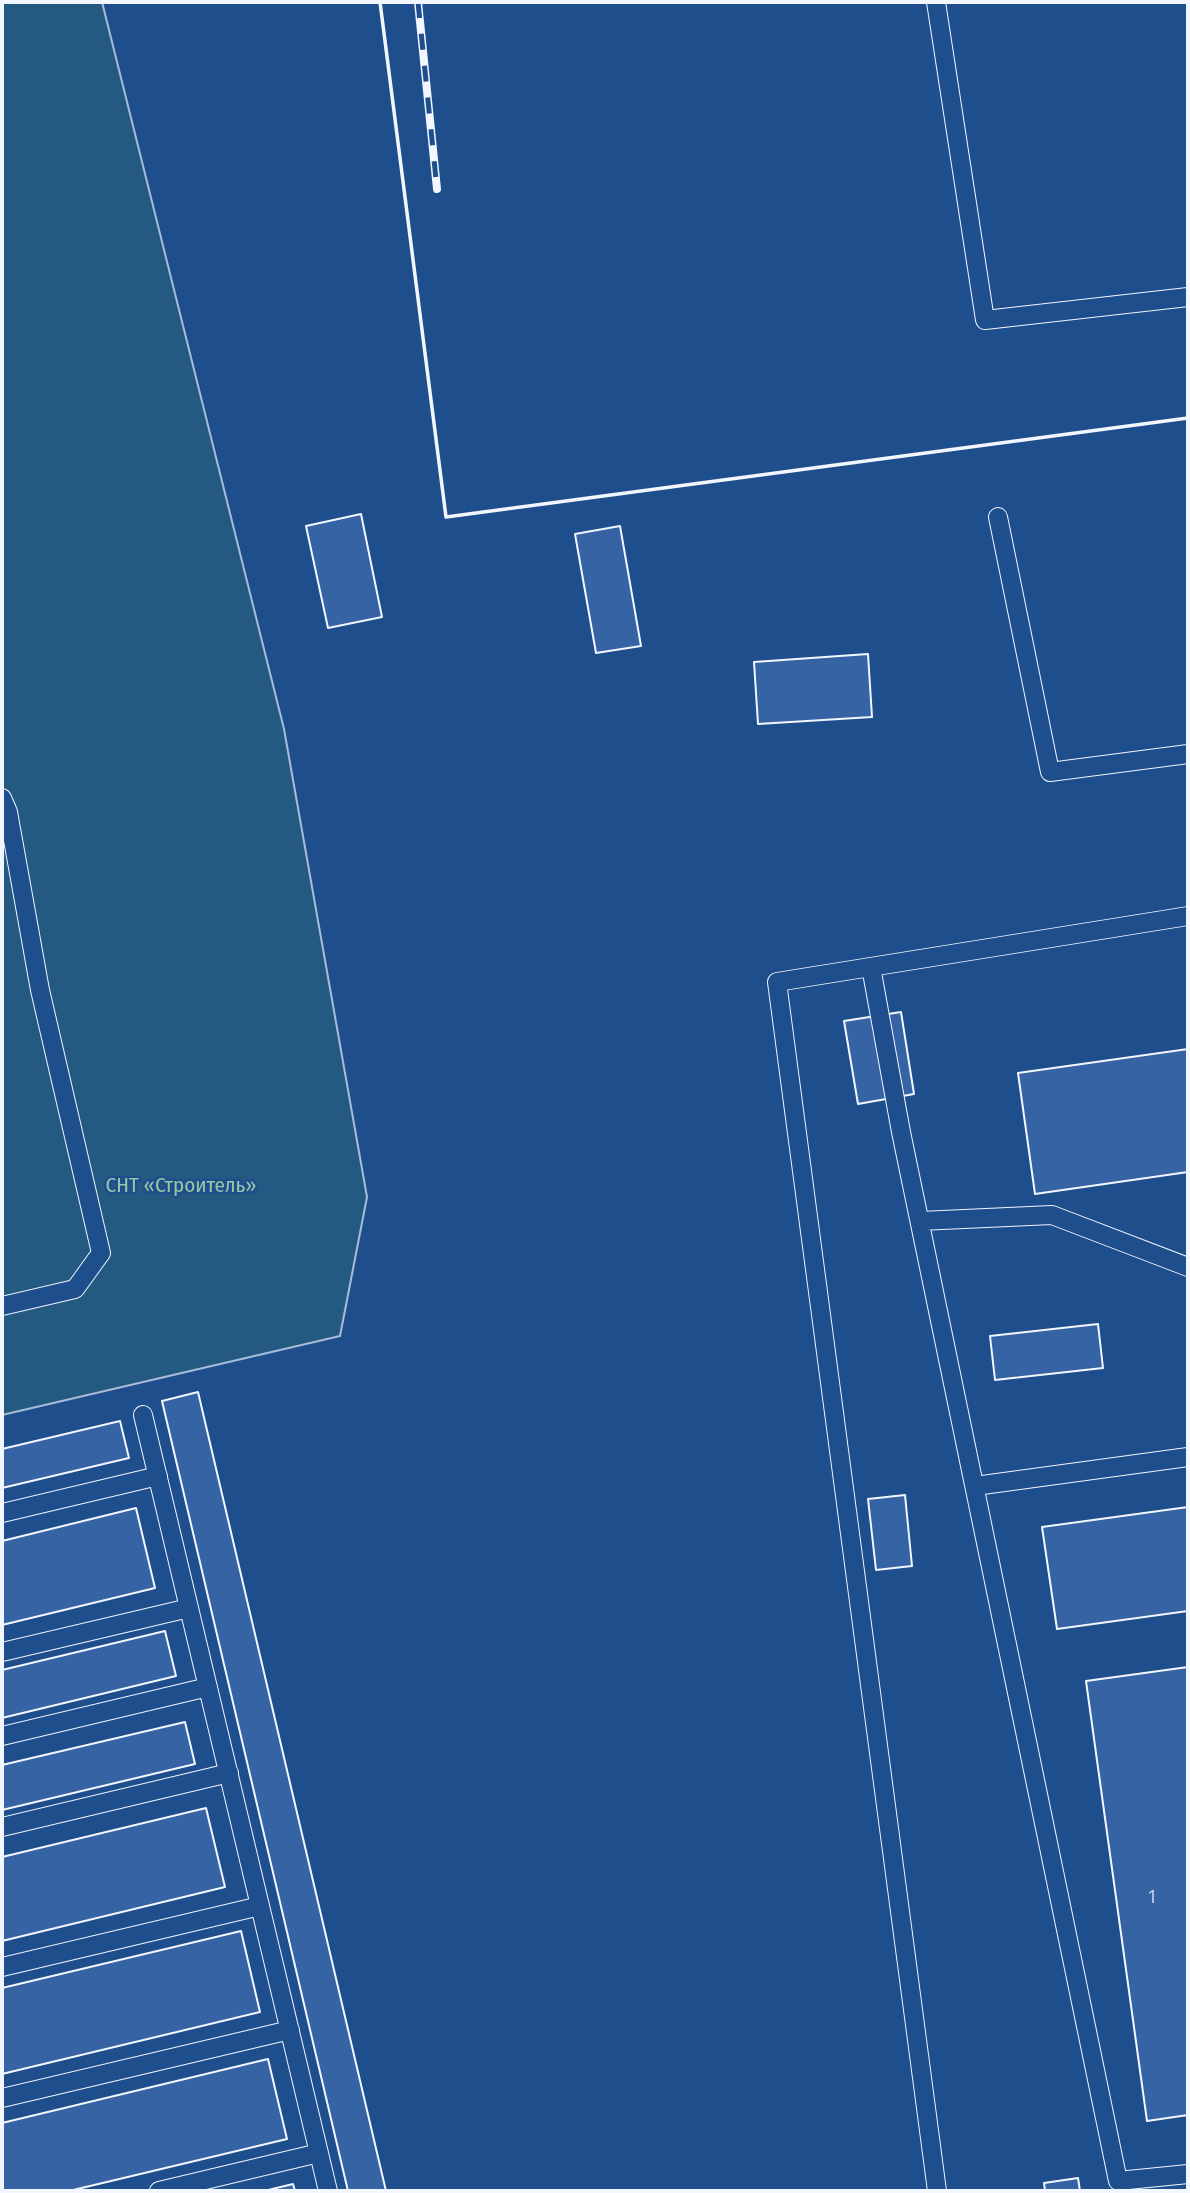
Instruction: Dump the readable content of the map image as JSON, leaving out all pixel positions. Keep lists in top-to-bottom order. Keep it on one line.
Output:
{"parks":["СНТ «Строитель»"],"house_numbers":["1"]}
